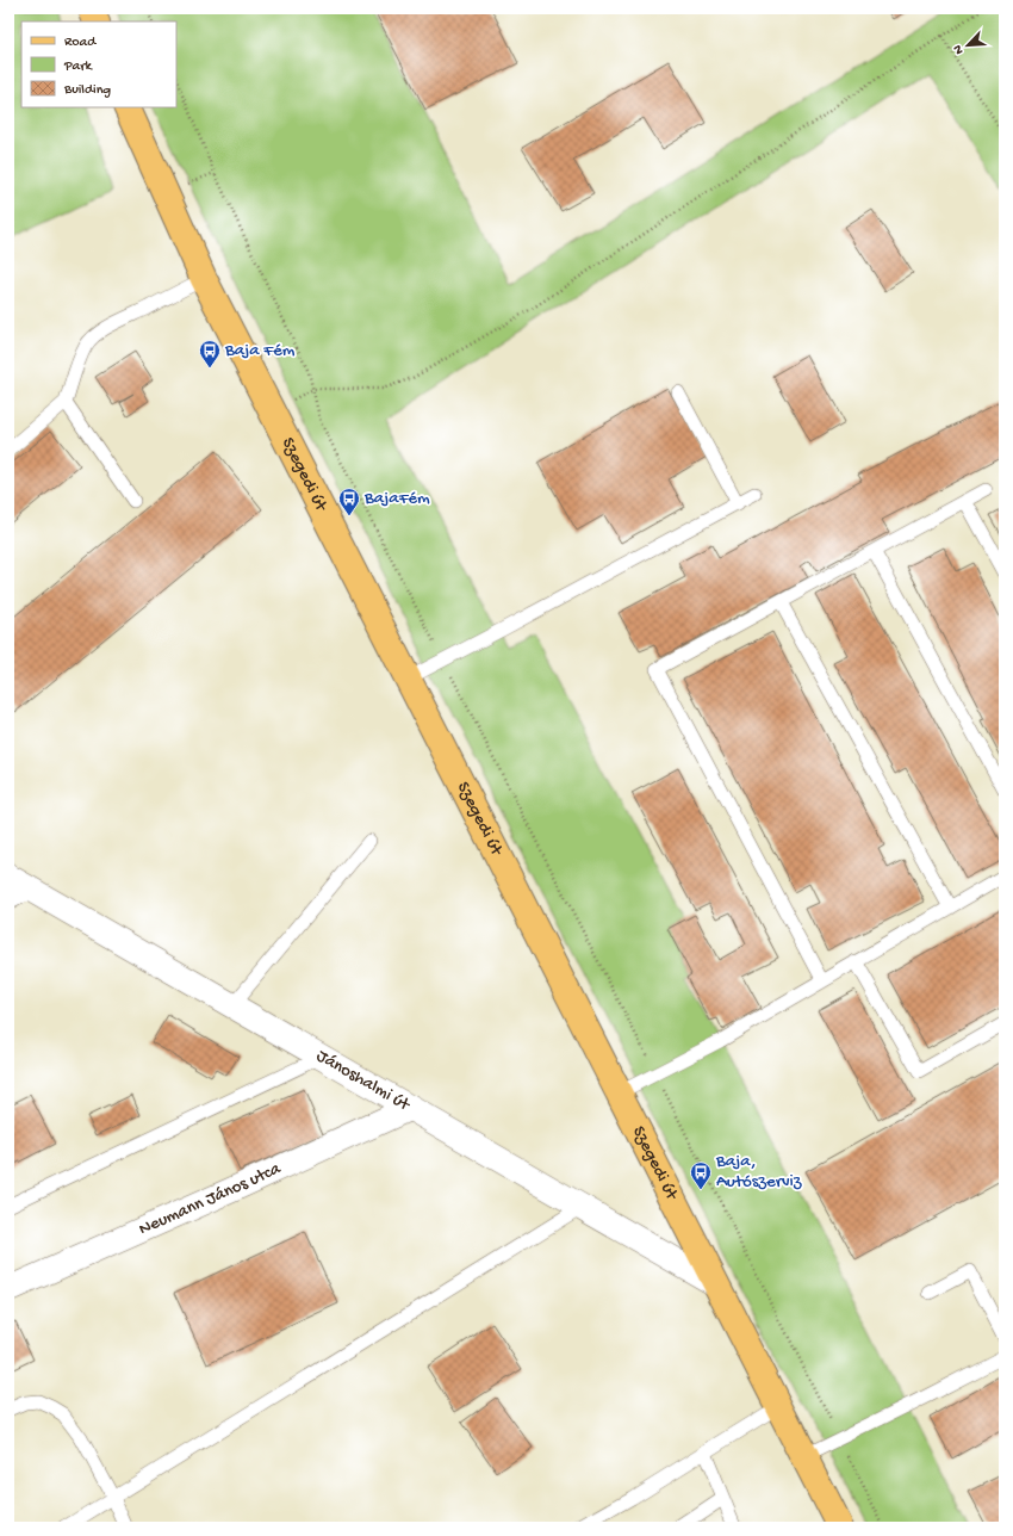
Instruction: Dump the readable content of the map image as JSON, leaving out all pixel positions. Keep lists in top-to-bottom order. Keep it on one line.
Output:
{"streets":{"main road":["Szegedi út"],"street":["Jánoshalmi út","Neumann János utca"]},"crossings":[["Szegedi út","Jánoshalmi út"],["Jánoshalmi út","Neumann János utca"]],"places":{"bus stop":["Baja Fém","BajaFém","Baja, Autószerviz"]},"legend":["Road","Park","Building"],"north":"bottom left"}
